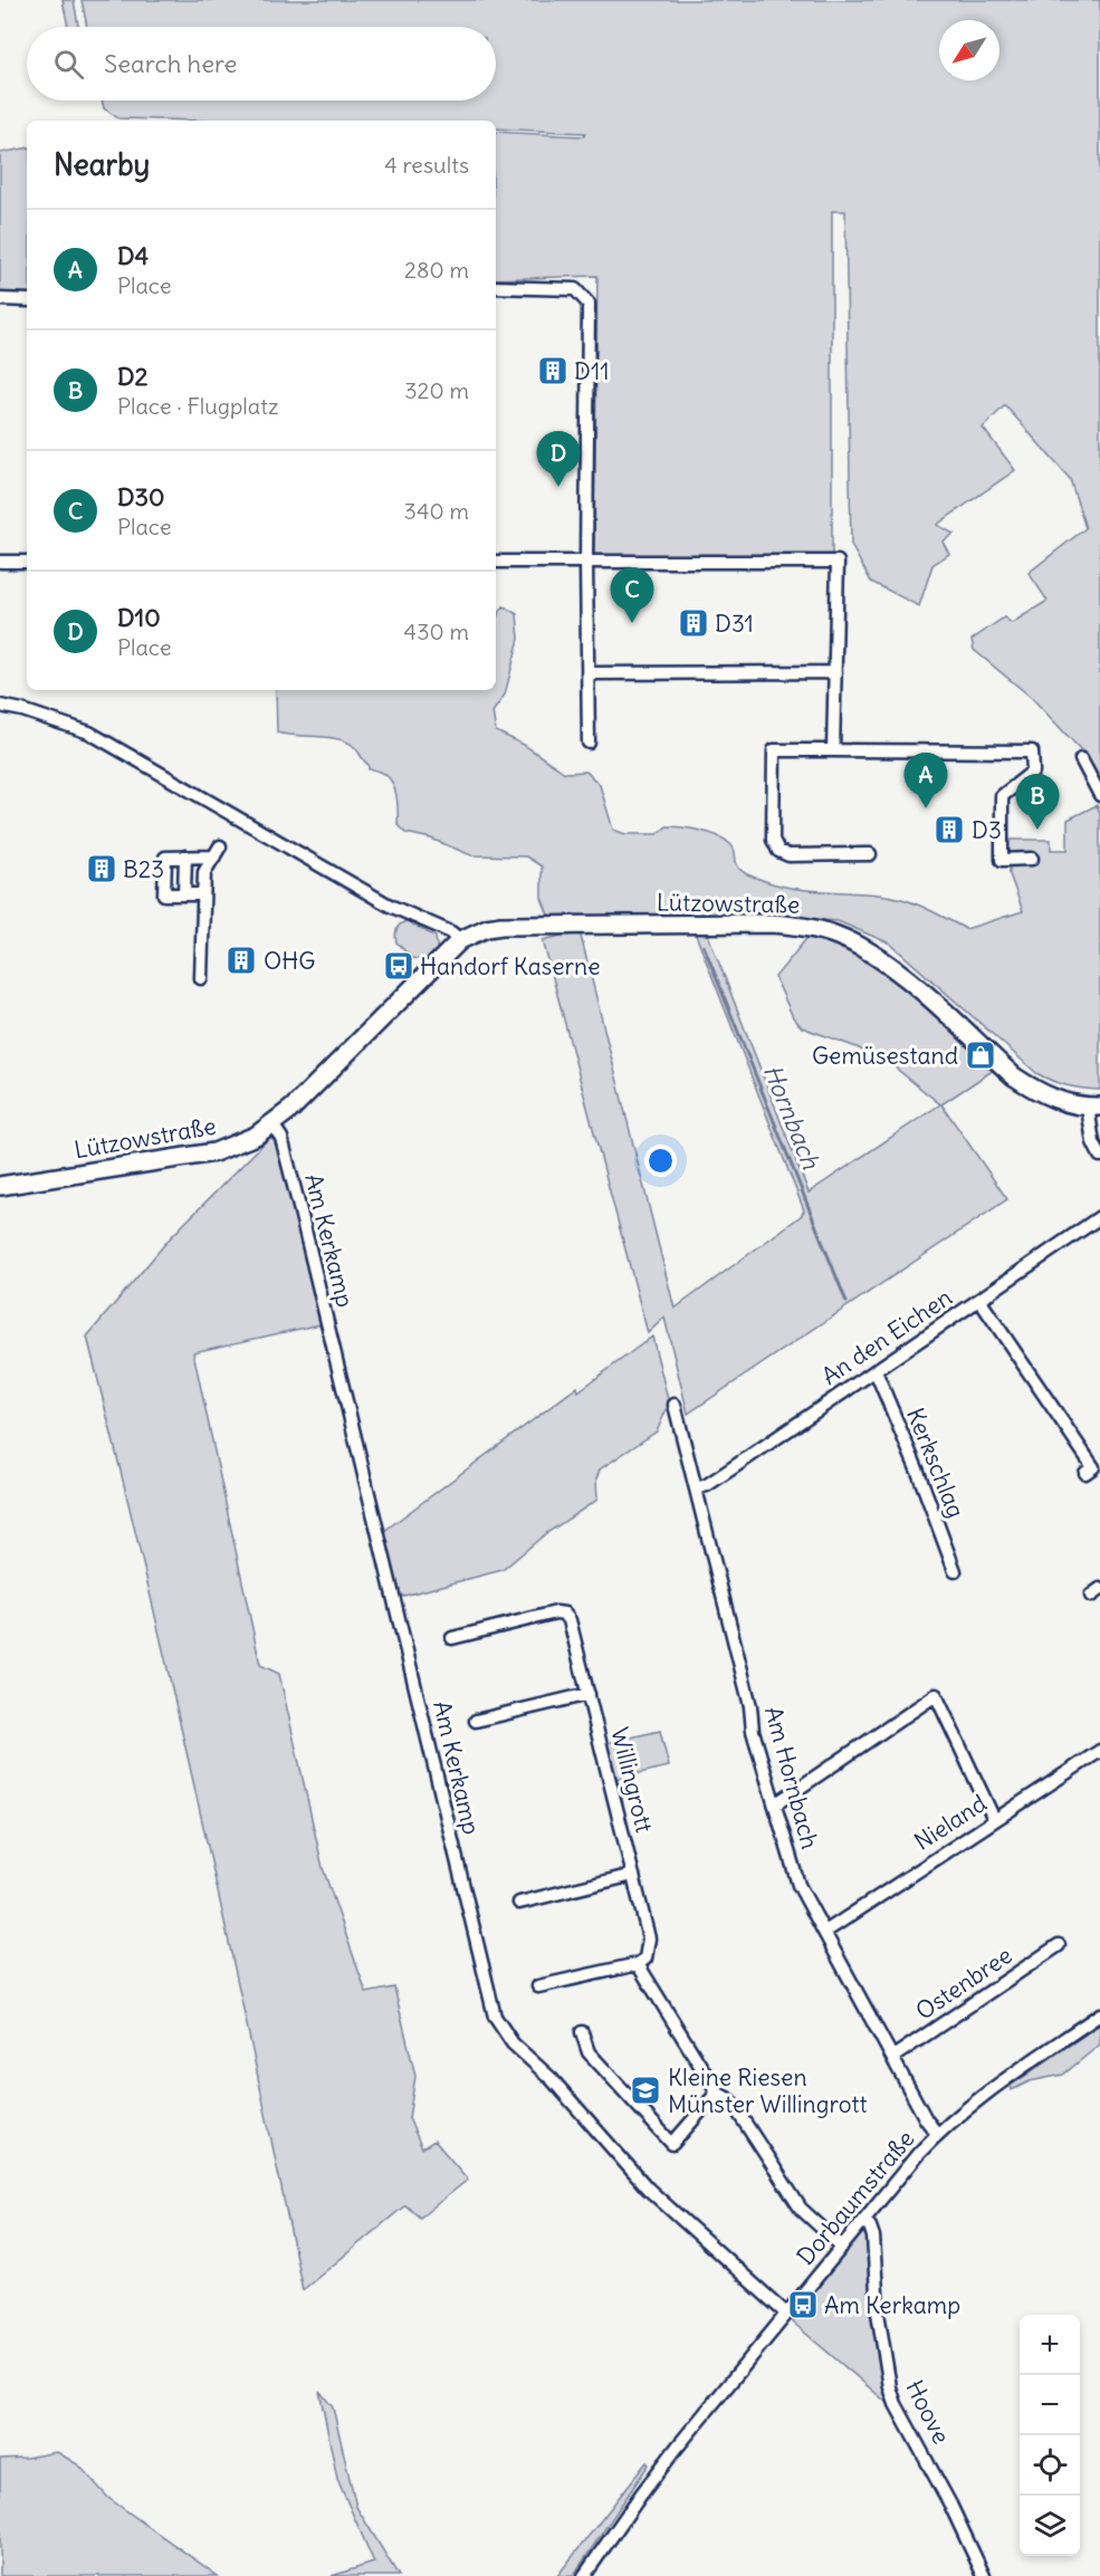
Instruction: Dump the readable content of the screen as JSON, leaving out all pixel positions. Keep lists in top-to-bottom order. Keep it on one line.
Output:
{"streets":{"street":["Lützowstraße","Am Kerkamp","An den Eichen","Kerkschlag","Am Hornbach","Willingrott","Nieland","Ostenbree","Dorbaumstraße","Hoove"]},"crossings":[["Lützowstraße","Am Kerkamp"],["Am Kerkamp","Dorbaumstraße"],["An den Eichen","Kerkschlag"],["An den Eichen","Am Hornbach"],["Am Hornbach","Nieland"],["Am Hornbach","Ostenbree"],["Am Hornbach","Dorbaumstraße"],["Dorbaumstraße","Hoove"]],"water":["Hornbach"],"places":{"building":["D11","D31","D3","B23","OHG"],"bus stop":["Handorf Kaserne","Am Kerkamp"],"shop":["Gemüsestand"],"school or university":["Kleine Riesen Münster Willingrott"]},"north":"bottom left","page":{"search":"Search here","heading":["Nearby","4 results"],"list":[{"mark":"A","name":"D4","note":"Place","value":"280 m"},{"mark":"B","name":"D2","note":"Place · Flugplatz","value":"320 m"},{"mark":"C","name":"D30","note":"Place","value":"340 m"},{"mark":"D","name":"D10","note":"Place","value":"430 m"}],"pins":["D","C","A","B"],"map_buttons":["+","−"]}}
